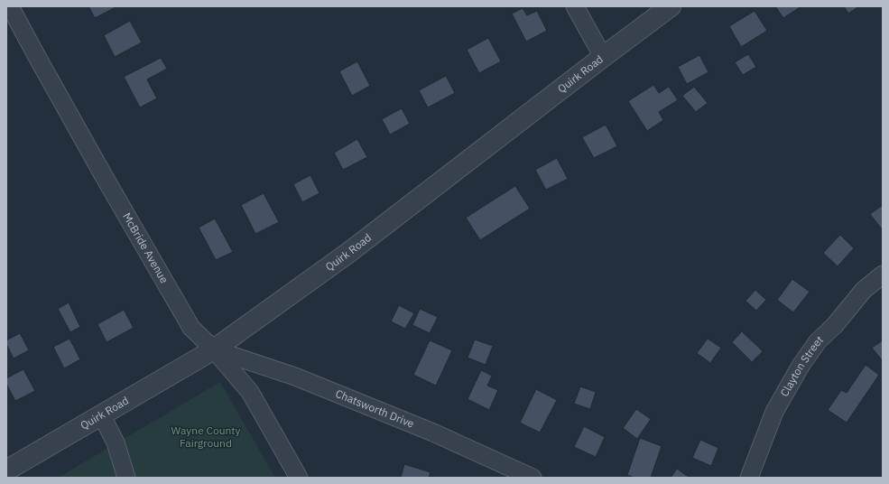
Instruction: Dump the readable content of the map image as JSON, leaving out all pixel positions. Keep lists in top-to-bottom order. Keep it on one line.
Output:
{"streets":{"street":["Quirk Road","McBride Avenue","Clayton Street","Chatsworth Drive"]},"crossings":[["Quirk Road","McBride Avenue"],["Quirk Road","Chatsworth Drive"],["McBride Avenue","Chatsworth Drive"]],"parks":["Wayne County Fairground"]}
